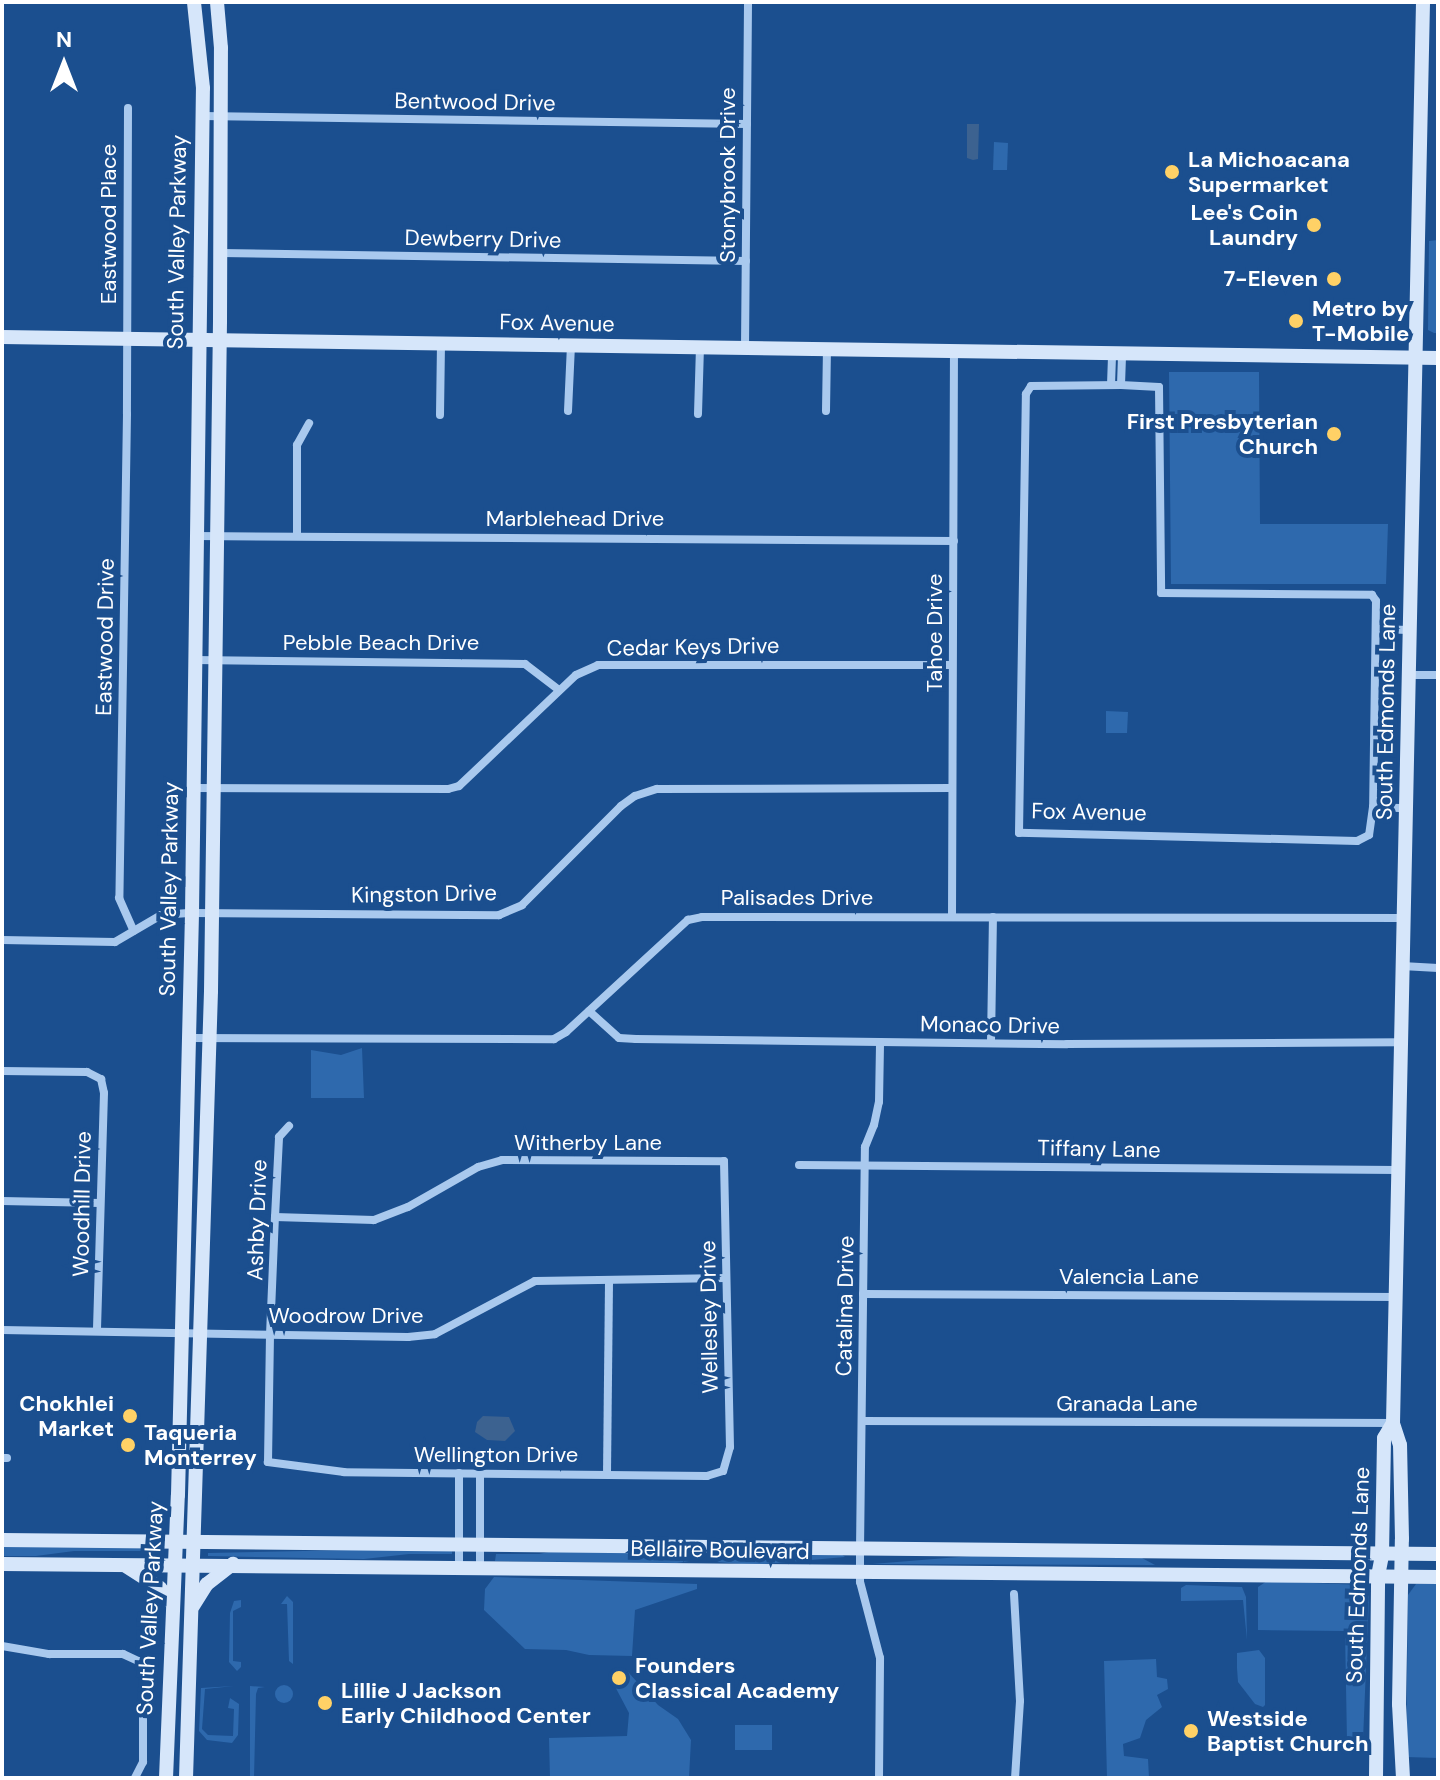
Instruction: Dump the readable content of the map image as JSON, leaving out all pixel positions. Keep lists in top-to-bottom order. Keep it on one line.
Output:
{"streets":{"main road":["South Valley Parkway","Fox Avenue","South Edmonds Lane","Bellaire Boulevard"],"street":["Bentwood Drive","Stonybrook Drive","Eastwood Place","Dewberry Drive","Marblehead Drive","Tahoe Drive","Eastwood Drive","Pebble Beach Drive","Cedar Keys Drive","Kingston Drive","Palisades Drive","Monaco Drive","Witherby Lane","Tiffany Lane","Woodhill Drive","Ashby Drive","Valencia Lane","Catalina Drive","Woodrow Drive","Wellesley Drive","Granada Lane","Wellington Drive"]},"crossings":[["Bentwood Drive","Stonybrook Drive"],["Bentwood Drive","South Valley Parkway"],["Stonybrook Drive","Dewberry Drive"],["Stonybrook Drive","Fox Avenue"],["Eastwood Place","Fox Avenue"],["Eastwood Place","Eastwood Drive"],["Dewberry Drive","South Valley Parkway"],["South Valley Parkway","Fox Avenue"],["South Valley Parkway","Marblehead Drive"],["South Valley Parkway","Pebble Beach Drive"],["South Valley Parkway","Cedar Keys Drive"],["South Valley Parkway","Kingston Drive"],["South Valley Parkway","Palisades Drive"],["South Valley Parkway","Woodrow Drive"],["South Valley Parkway","Bellaire Boulevard"],["Fox Avenue","Tahoe Drive"],["Fox Avenue","Eastwood Drive"],["Fox Avenue","South Edmonds Lane"],["Marblehead Drive","Tahoe Drive"],["Tahoe Drive","Cedar Keys Drive"],["Tahoe Drive","Kingston Drive"],["Tahoe Drive","Palisades Drive"],["Eastwood Drive","Kingston Drive"],["Pebble Beach Drive","Cedar Keys Drive"],["South Edmonds Lane","Palisades Drive"],["South Edmonds Lane","Monaco Drive"],["South Edmonds Lane","Tiffany Lane"],["South Edmonds Lane","Valencia Lane"],["South Edmonds Lane","Granada Lane"],["South Edmonds Lane","Bellaire Boulevard"],["Palisades Drive","Monaco Drive"],["Monaco Drive","Catalina Drive"],["Witherby Lane","Ashby Drive"],["Witherby Lane","Wellesley Drive"],["Tiffany Lane","Catalina Drive"],["Woodhill Drive","Woodrow Drive"],["Ashby Drive","Woodrow Drive"],["Ashby Drive","Wellington Drive"],["Valencia Lane","Catalina Drive"],["Catalina Drive","Granada Lane"],["Catalina Drive","Bellaire Boulevard"],["Woodrow Drive","Wellesley Drive"],["Wellesley Drive","Wellington Drive"]],"places":["La Michoacana Supermarket","Lee's Coin Laundry","7-Eleven","Metro by T-Mobile","First Presbyterian Church","Chokhlei Market","Taqueria Monterrey","Founders Classical Academy","Lillie J Jackson Early Childhood Center","Westside Baptist Church"],"north":"top"}
